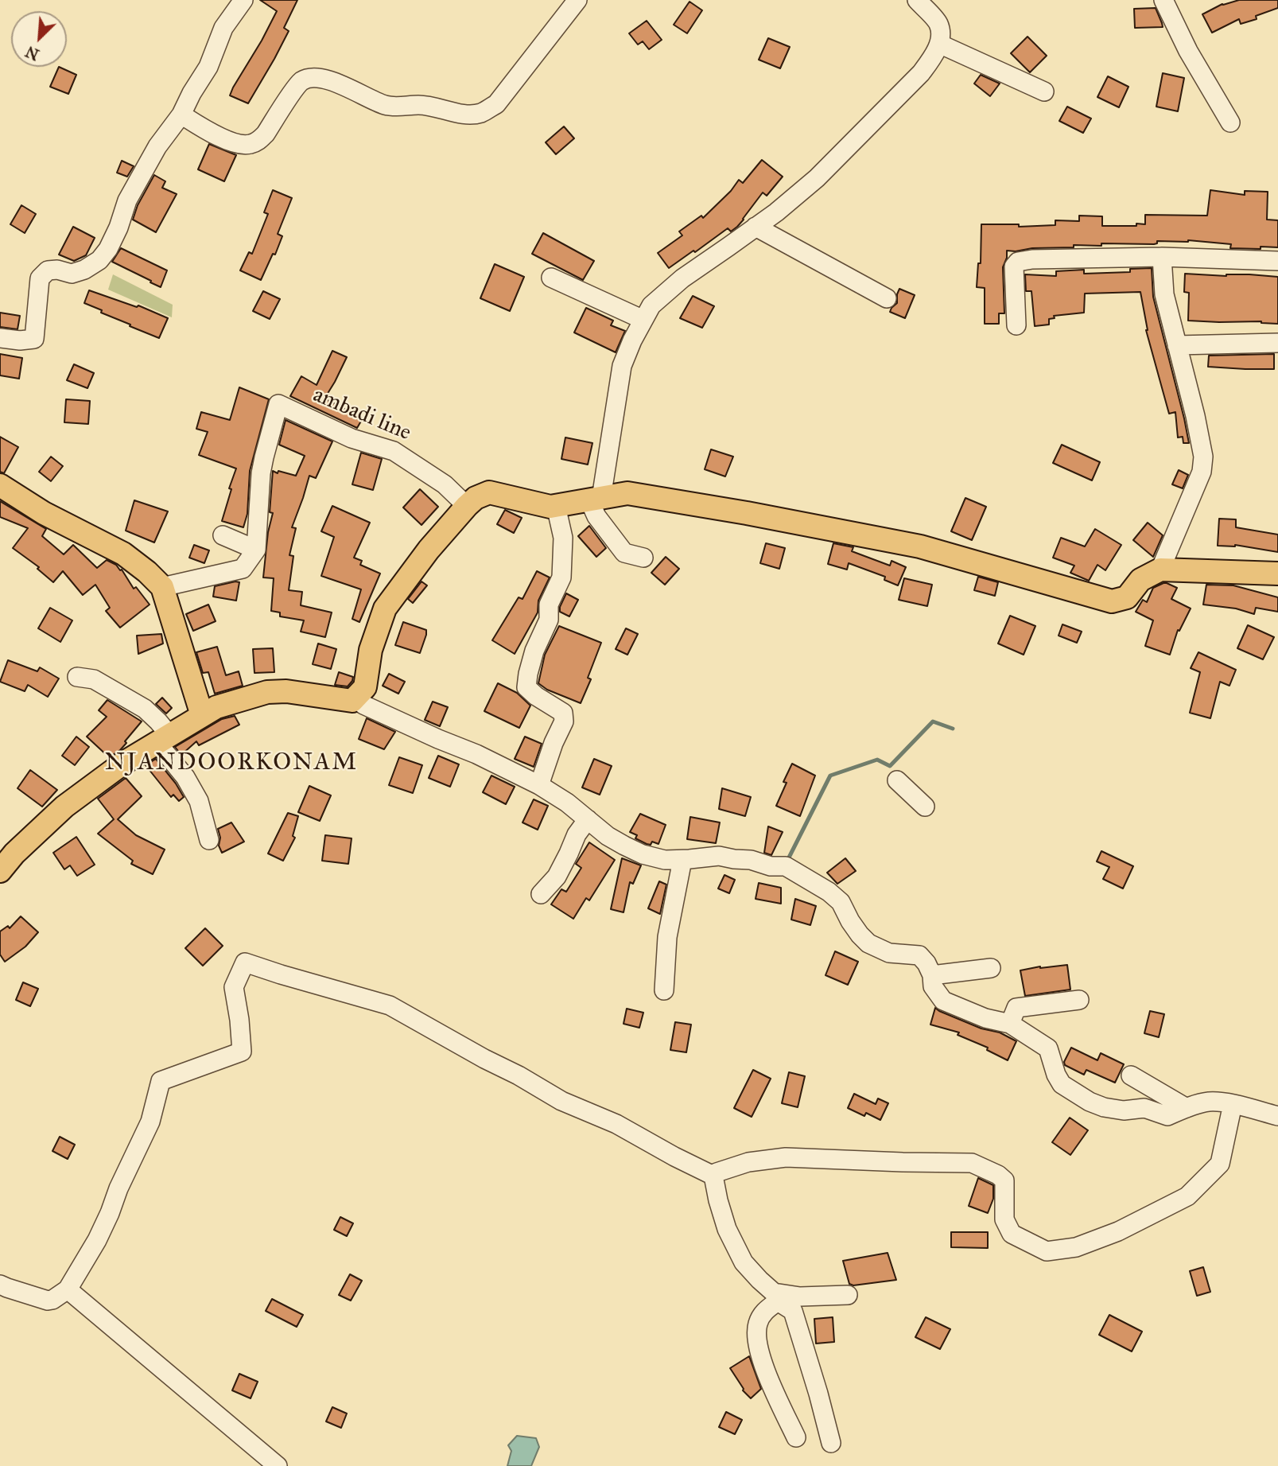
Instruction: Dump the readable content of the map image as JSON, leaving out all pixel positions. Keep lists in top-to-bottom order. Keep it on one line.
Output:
{"streets":{"street":["ambadi line"]},"districts":["NJANDOORKONAM"],"north":"bottom left"}
